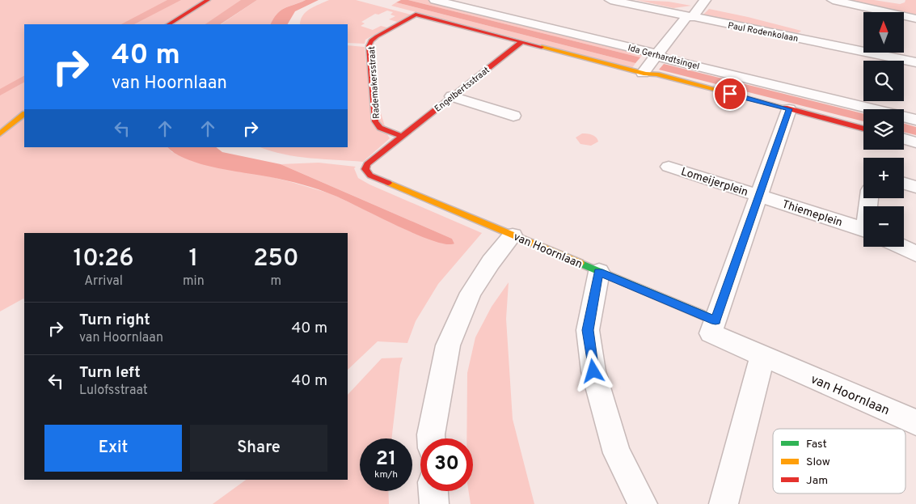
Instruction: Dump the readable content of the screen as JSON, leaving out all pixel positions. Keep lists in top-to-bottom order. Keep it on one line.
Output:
{"streets":{"street":["Paul Rodenkolaan","Ida Gerhardtsingel","Rademakersstraat","Engelbertsstraat","Lomeijerplein","Thiemeplein","van Hoornlaan"]},"crossings":[["Ida Gerhardtsingel","Rademakersstraat"],["Ida Gerhardtsingel","Engelbertsstraat"],["Rademakersstraat","Engelbertsstraat"],["Rademakersstraat","van Hoornlaan"],["Engelbertsstraat","van Hoornlaan"],["Lomeijerplein","Thiemeplein"]],"legend":["Fast","Slow","Jam"],"north":"top","page":{"map_buttons":["+","−"],"turn":["40 m","van Hoornlaan"],"eta":["10:26","Arrival","1","min","250","m"],"list":[{"name":"Turn right","note":"van Hoornlaan","value":"40 m"},{"name":"Turn left","note":"Lulofsstraat","value":"40 m"}],"buttons":["Exit","Share"],"speed":"21 km/h","limit":"30"}}
